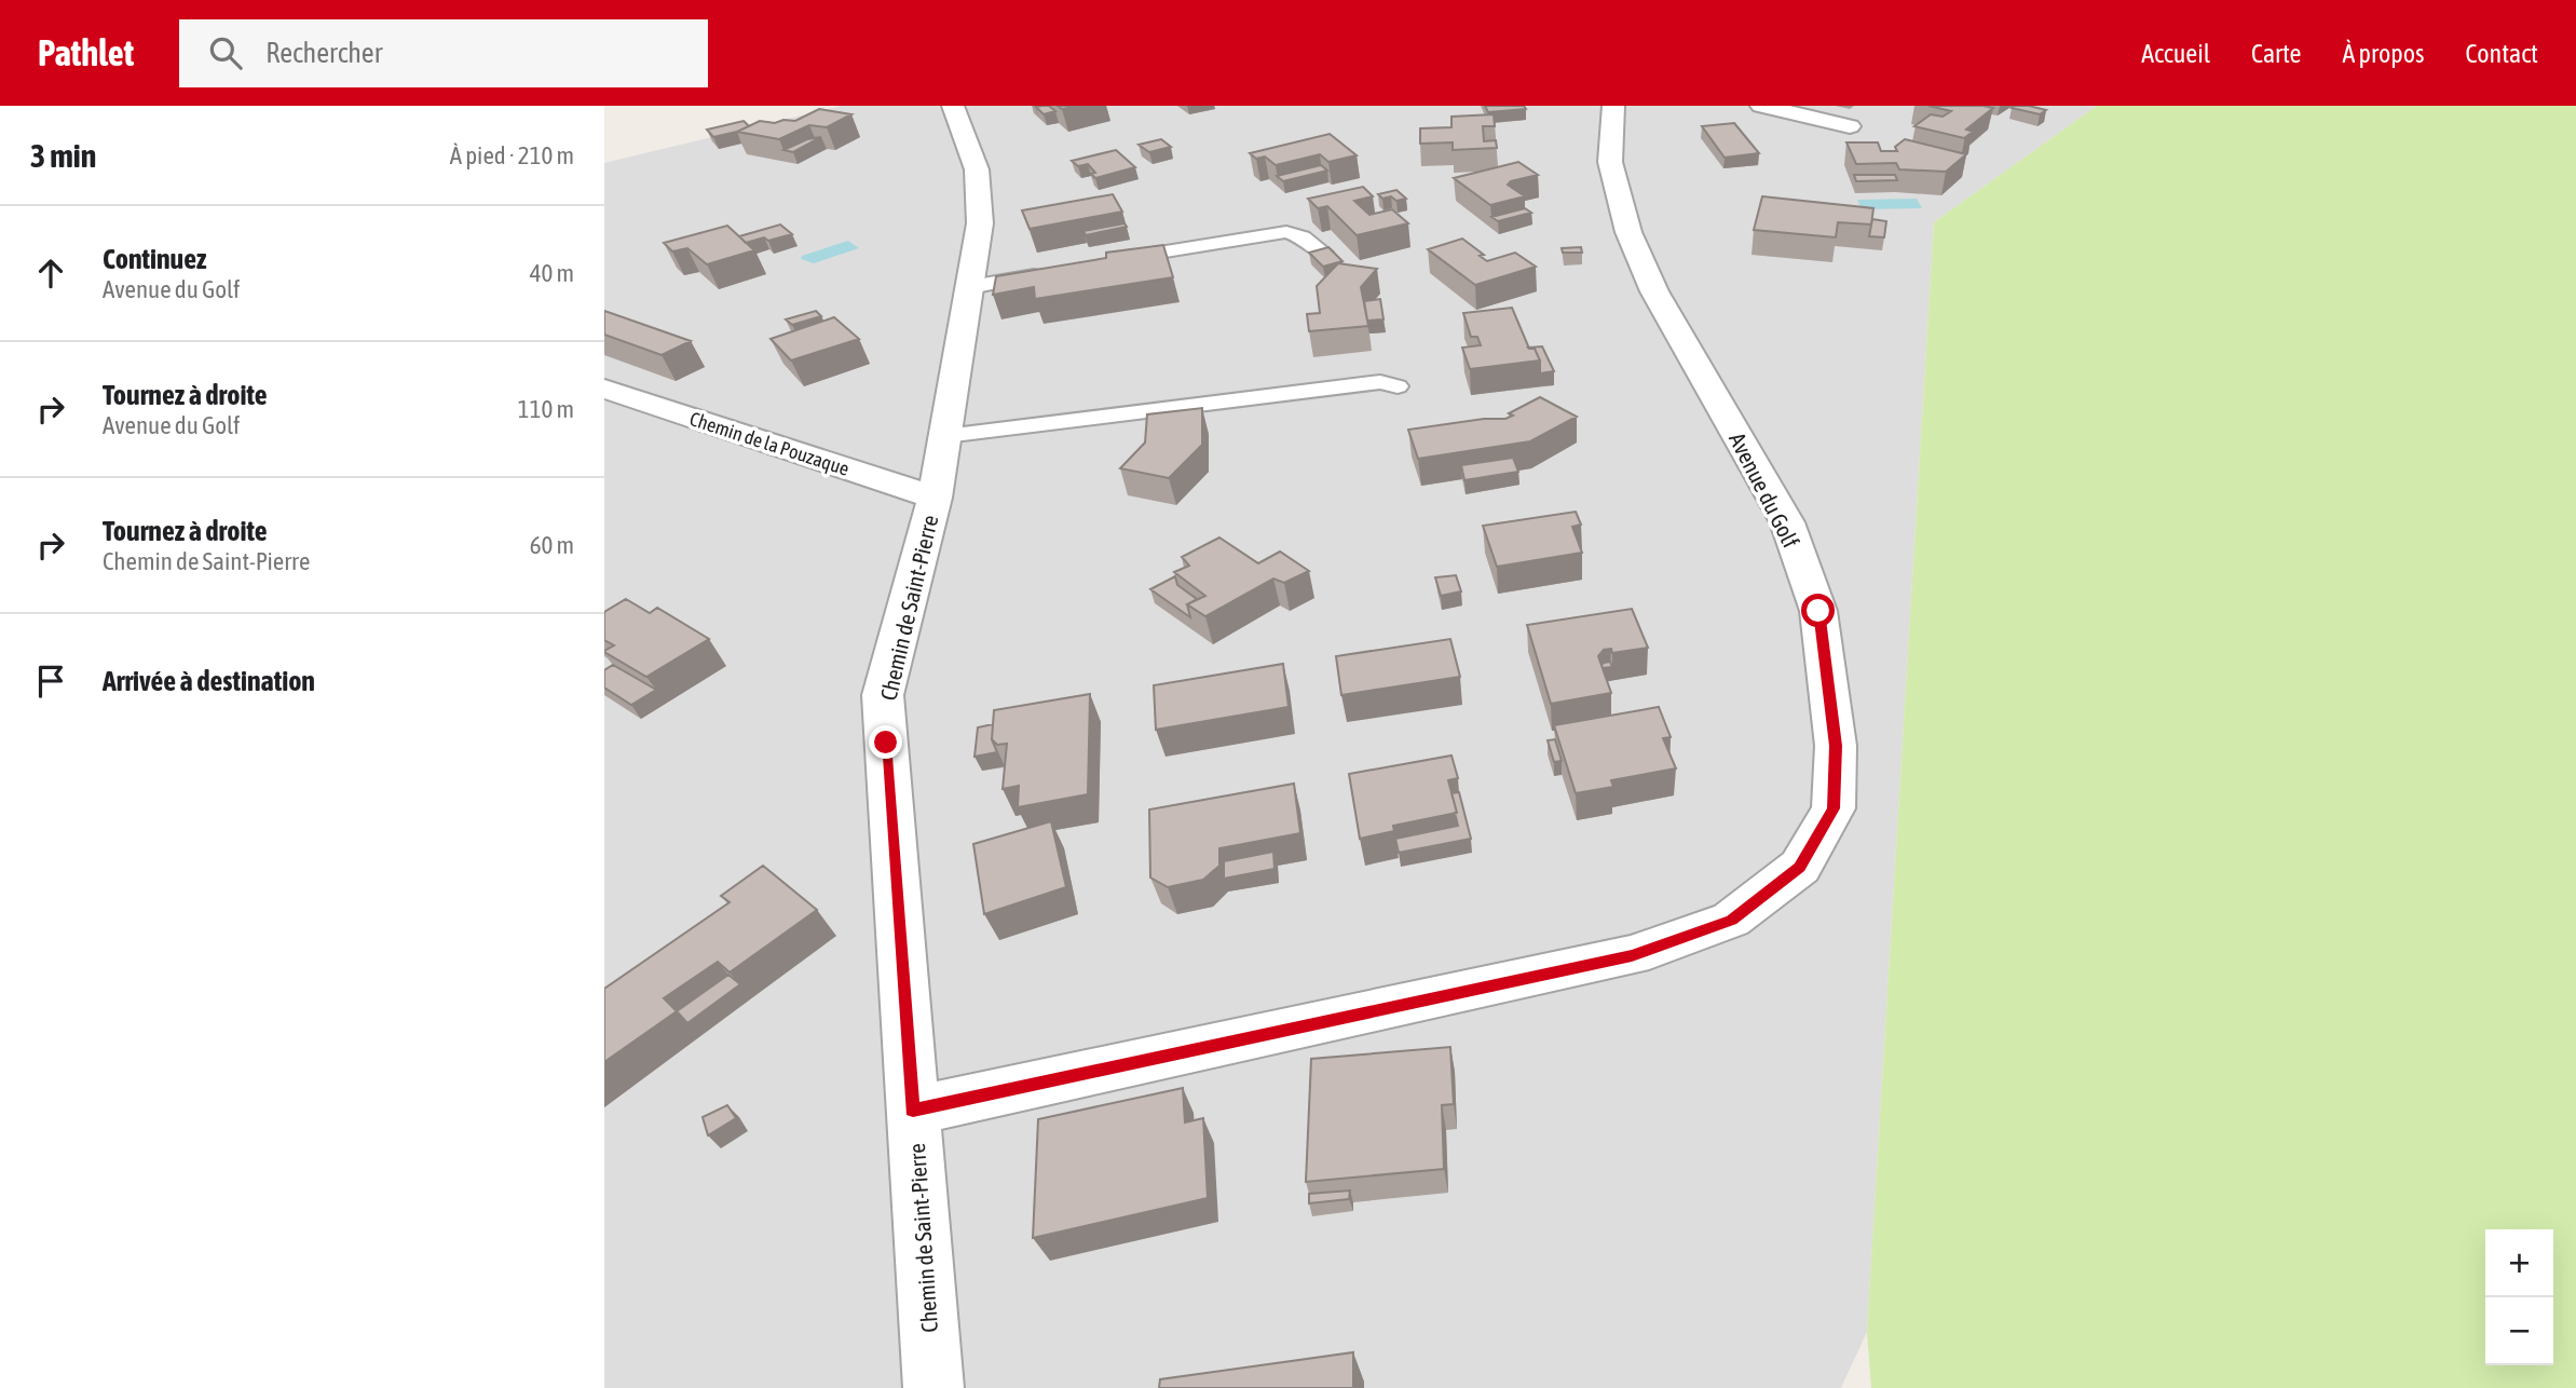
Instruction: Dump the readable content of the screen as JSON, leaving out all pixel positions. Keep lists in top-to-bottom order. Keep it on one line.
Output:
{"streets":{"street":["Chemin de la Pouzaque","Avenue du Golf","Chemin de Saint-Pierre"]},"crossings":[["Chemin de la Pouzaque","Chemin de Saint-Pierre"],["Avenue du Golf","Chemin de Saint-Pierre"]],"page":{"header":"Pathlet","search":"Rechercher","nav":["Accueil","Carte","À propos","Contact"],"heading":["3 min","À pied · 210 m"],"list":[["Continuez","Avenue du Golf","40 m"],["Tournez à droite","Avenue du Golf","110 m"],["Tournez à droite","Chemin de Saint-Pierre","60 m"],"Arrivée à destination"],"map_buttons":["+","−"]}}
